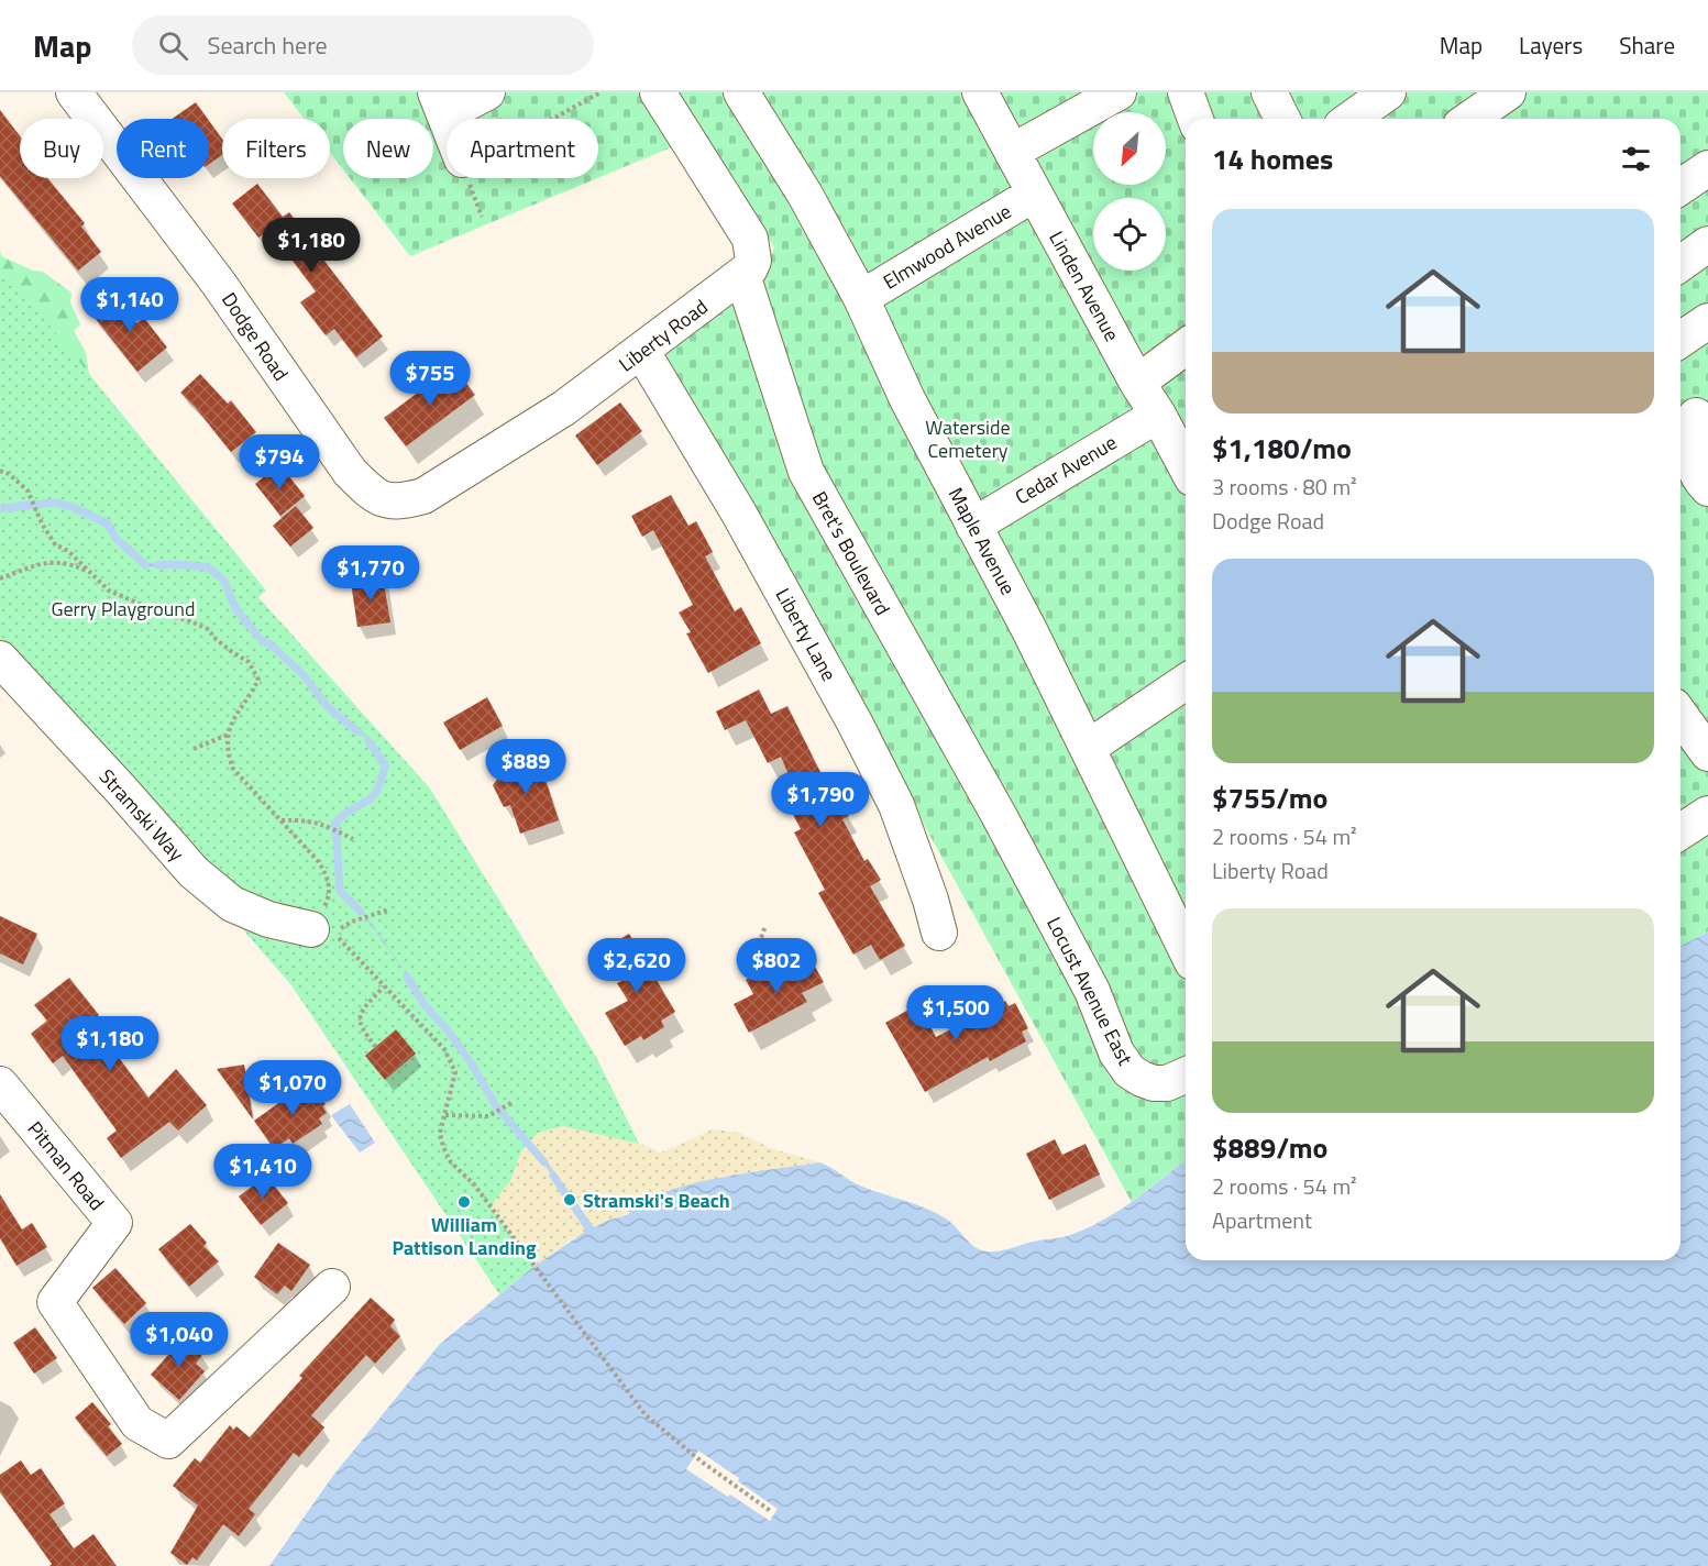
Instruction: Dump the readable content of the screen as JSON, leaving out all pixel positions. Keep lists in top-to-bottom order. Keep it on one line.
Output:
{"streets":{"street":["Elmwood Avenue","Linden Avenue","Liberty Road","Dodge Road","Cedar Avenue","Maple Avenue","Bret's Boulevard","Liberty Lane","Stramski Way","Locust Avenue East","Pitman Road"]},"crossings":[["Elmwood Avenue","Linden Avenue"],["Elmwood Avenue","Maple Avenue"],["Linden Avenue","Cedar Avenue"],["Liberty Road","Dodge Road"],["Liberty Road","Bret's Boulevard"],["Liberty Road","Liberty Lane"],["Cedar Avenue","Maple Avenue"],["Bret's Boulevard","Locust Avenue East"]],"parks":["Waterside Cemetery","Gerry Playground"],"places":["Stramski's Beach","William Pattison Landing"],"north":"bottom left","page":{"header":"Map","search":"Search here","nav":["Map","Layers","Share"],"chip":["Buy","Rent","Filters","New","Apartment"],"heading":"14 homes","list":[{"name":"$1,180/mo","note":"3 rooms · 80 m² · Dodge Road"},{"name":"$755/mo","note":"2 rooms · 54 m² · Liberty Road"},{"name":"$889/mo","note":"2 rooms · 54 m² · Apartment"}],"price":["$1,180","$1,140","$755","$794","$1,770","$889","$1,790","$2,620","$802","$1,500","$1,180","$1,070","$1,410","$1,040"]}}
